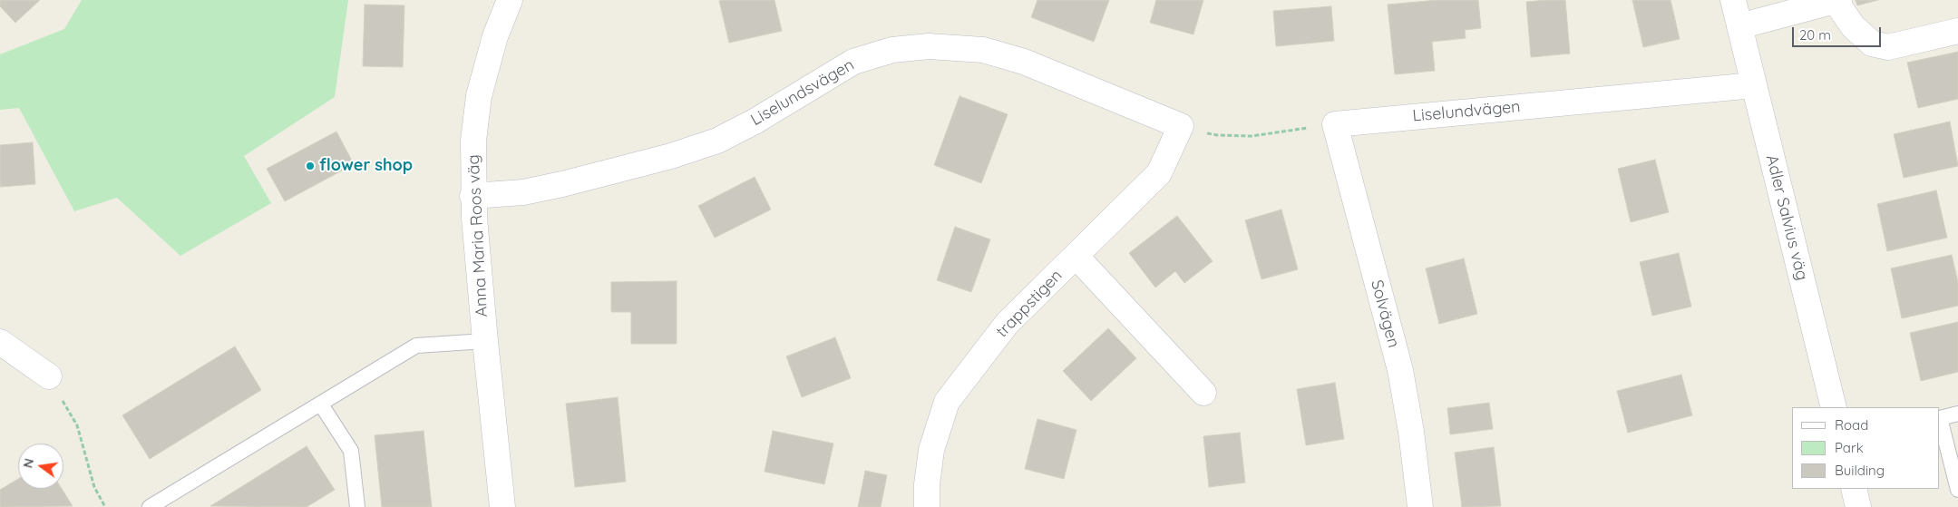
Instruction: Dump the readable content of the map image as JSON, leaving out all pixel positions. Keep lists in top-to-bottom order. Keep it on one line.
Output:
{"streets":{"street":["Liselundsvägen","Liselundvägen","Adler Salvius väg","Anna Maria Roos väg","trappstigen","Solvägen"]},"crossings":[["Liselundsvägen","Anna Maria Roos väg"],["Liselundsvägen","trappstigen"],["Liselundvägen","Adler Salvius väg"],["Liselundvägen","Solvägen"]],"places":["flower shop"],"legend":["Road","Park","Building"],"scale_bar":"20 m","north":"left"}
